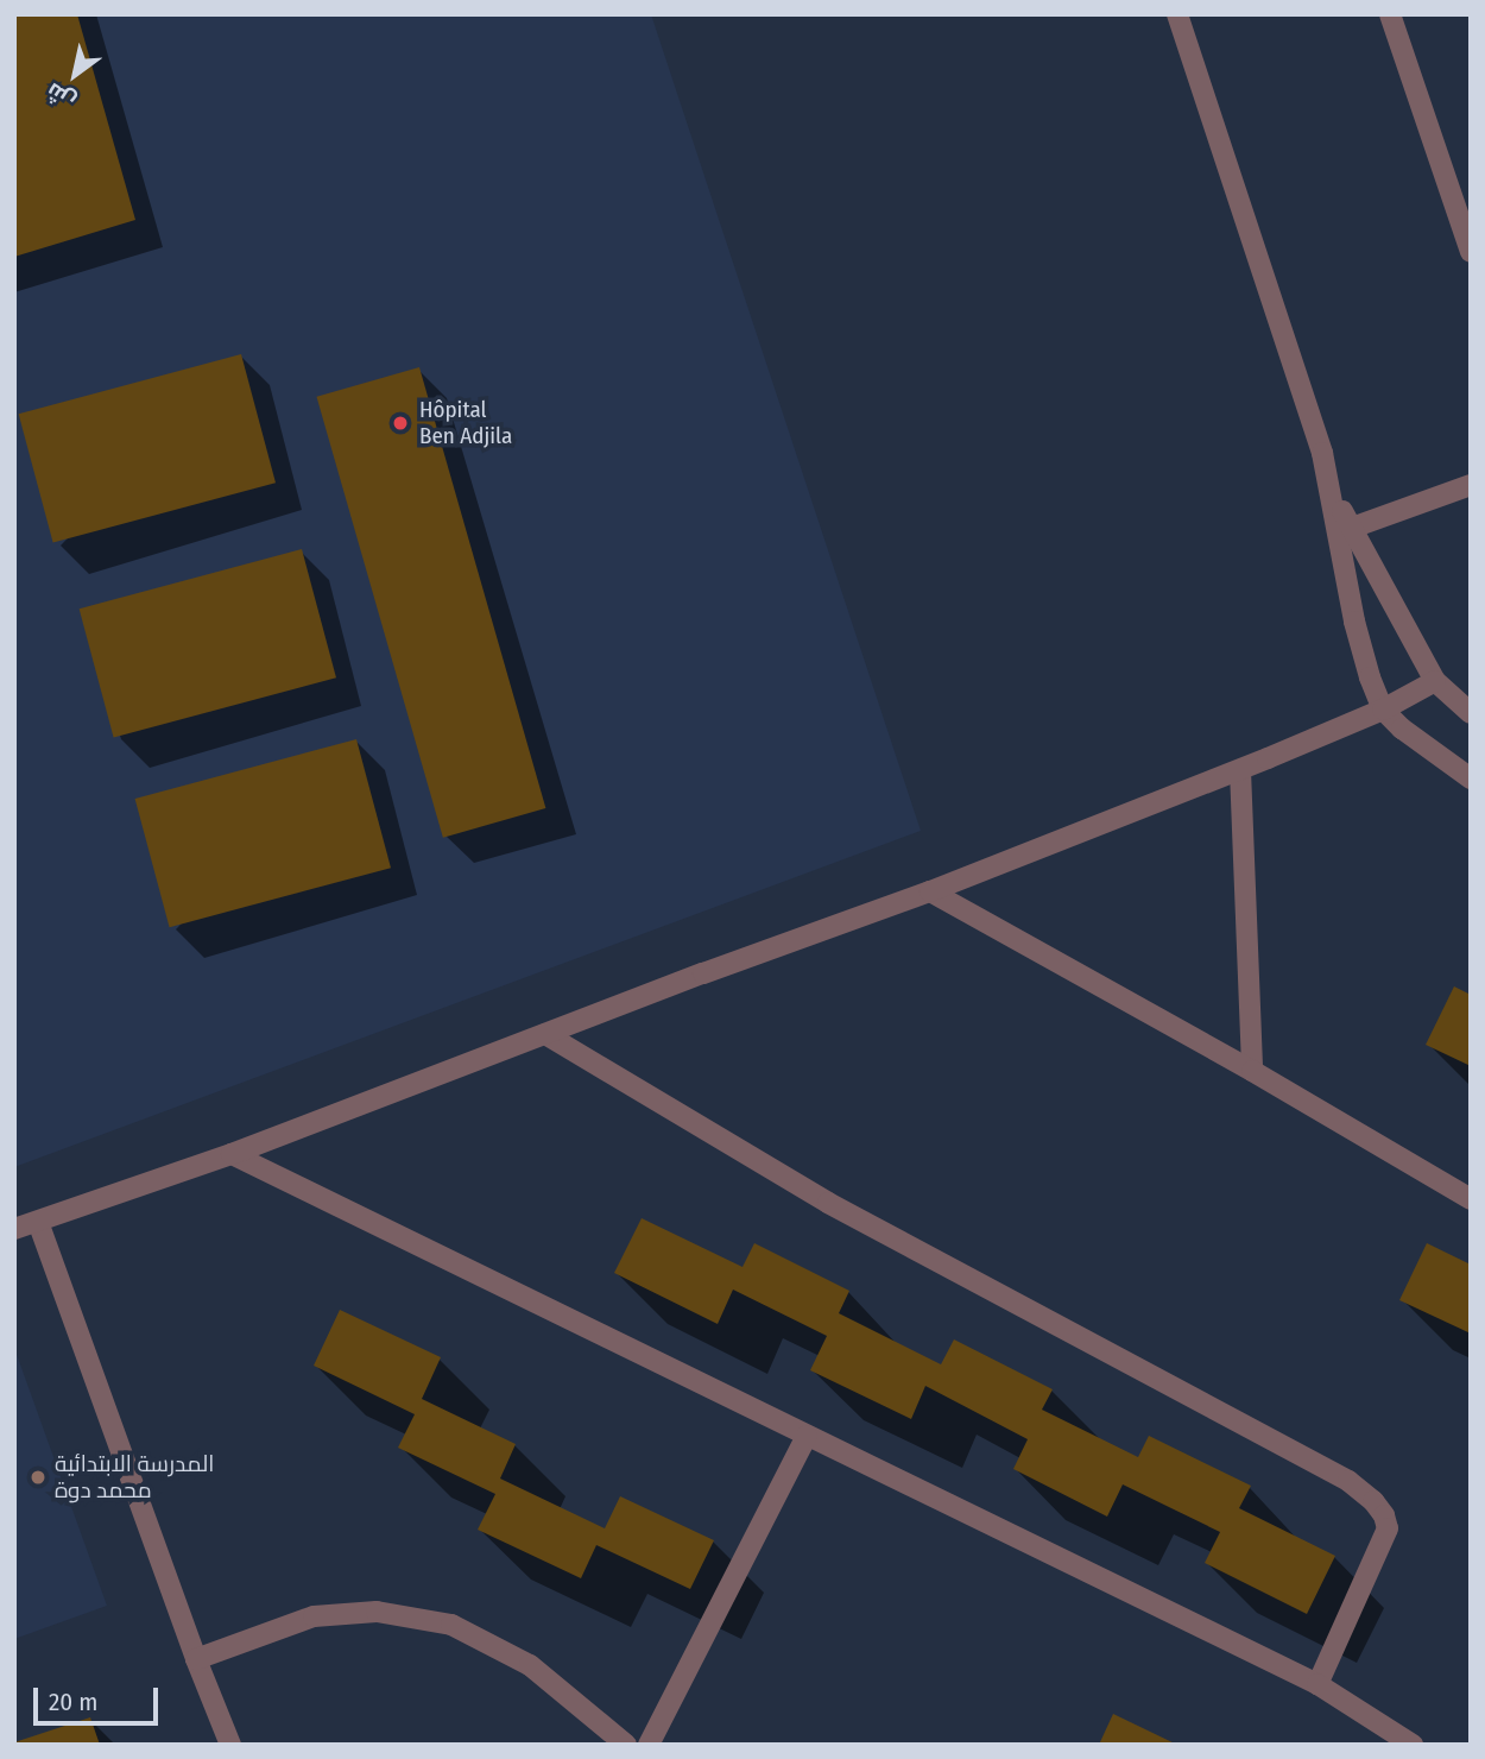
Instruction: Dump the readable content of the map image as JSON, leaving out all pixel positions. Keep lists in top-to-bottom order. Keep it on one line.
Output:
{"places":["Hôpital Ben Adjila","المدرسة الابتدائية محمد دوة"],"scale_bar":"20 m","north":"bottom left"}
